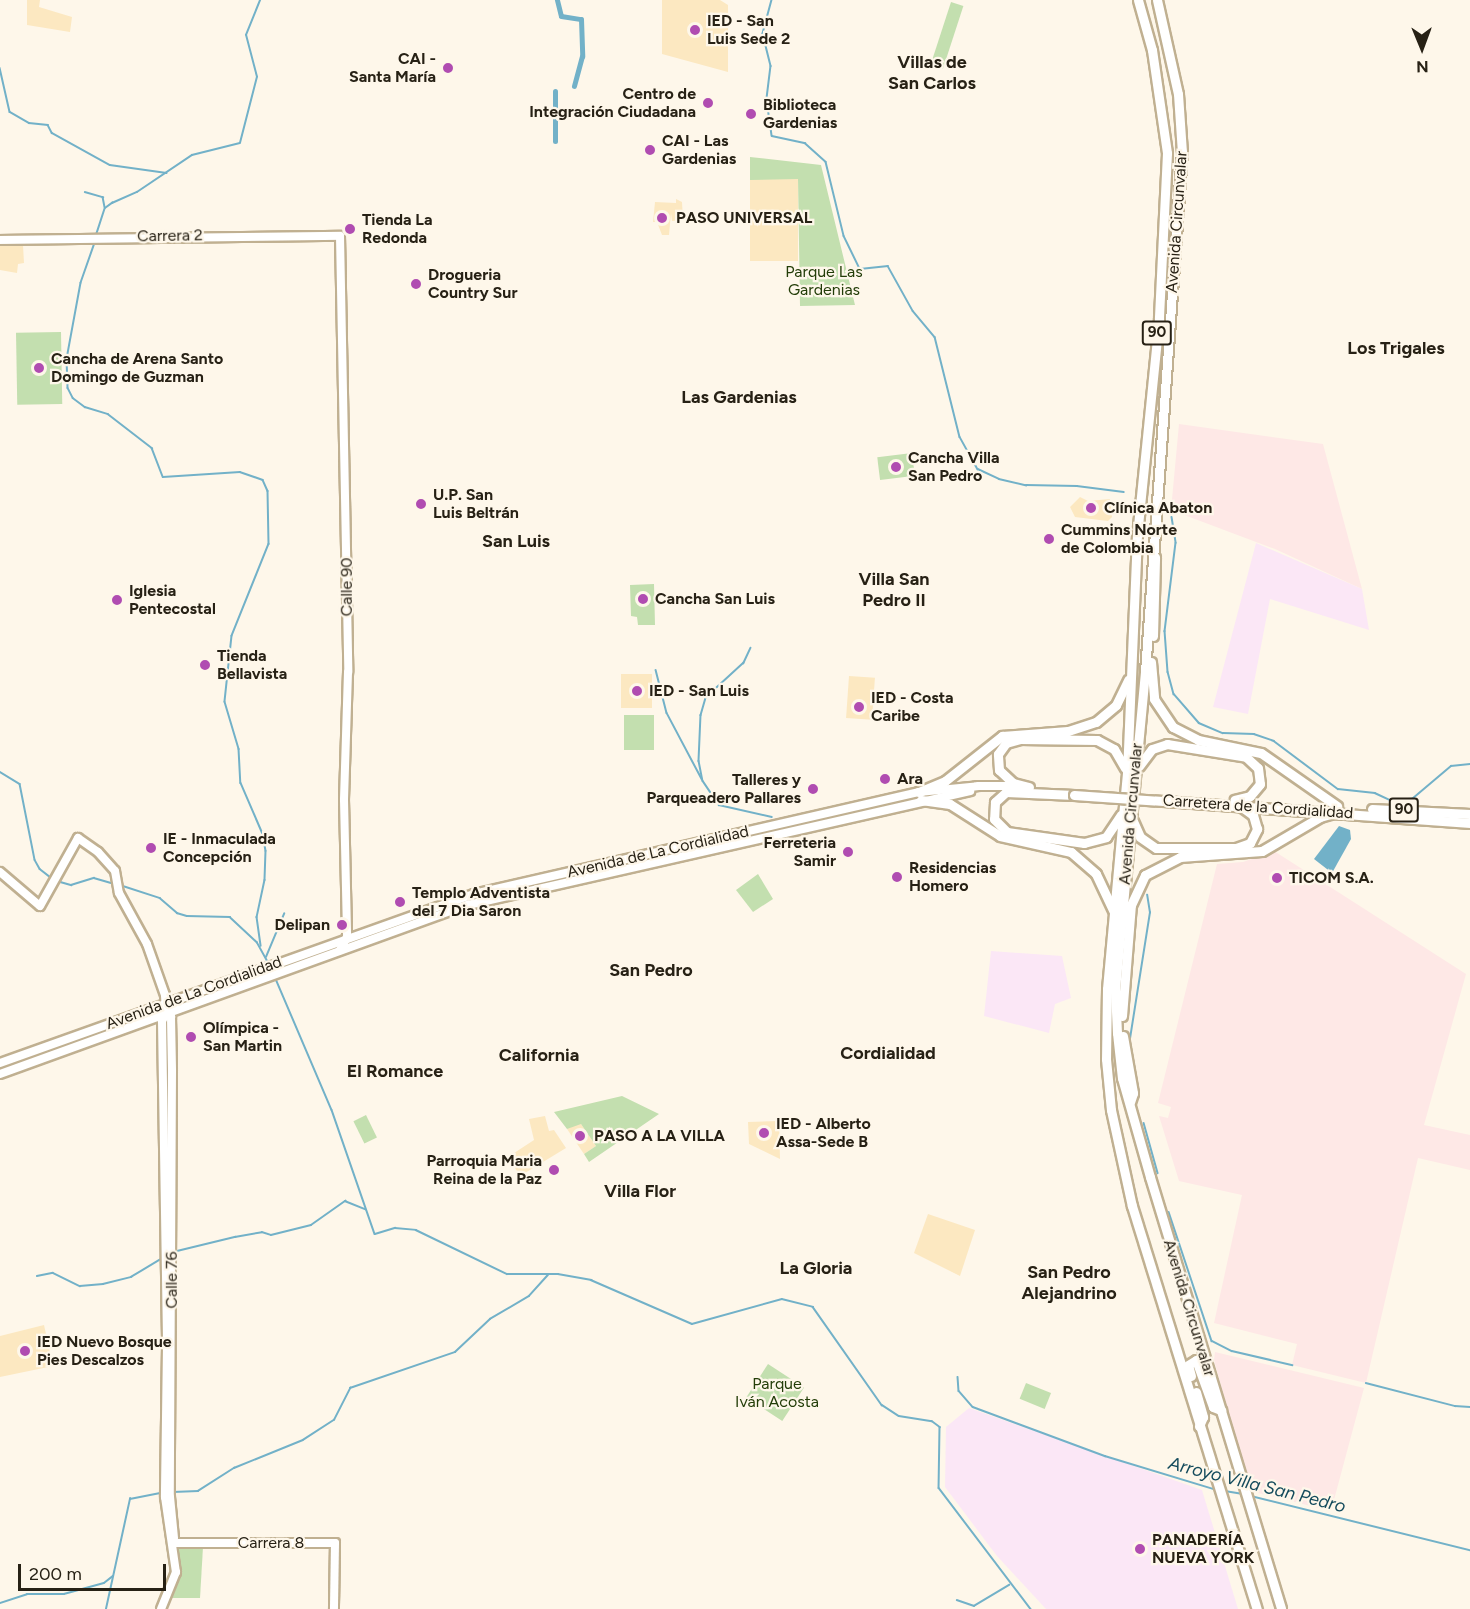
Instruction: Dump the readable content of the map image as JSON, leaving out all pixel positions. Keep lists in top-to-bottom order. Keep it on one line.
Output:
{"streets":{"highway":["Avenida Circunvalar","90","Carretera de la Cordialidad"],"street":["Carrera 2","Calle 90","Avenida de La Cordialidad","Calle 76","Carrera 8"]},"crossings":[["Carrera 2","Calle 90"],["Calle 90","Avenida de La Cordialidad"],["Carretera de la Cordialidad","Avenida de La Cordialidad"],["Avenida de La Cordialidad","Calle 76"],["Calle 76","Carrera 8"]],"districts":["Villas de San Carlos","Los Trigales","Las Gardenias","San Luis","Villa San Pedro II","San Pedro","Cordialidad","California","El Romance","Villa Flor","La Gloria","San Pedro Alejandrino"],"water":["Arroyo Villa San Pedro"],"parks":["Parque Las Gardenias","Parque Iván Acosta"],"places":["IED - San Luis Sede 2","CAI - Santa María","Centro de Integración Ciudadana","Biblioteca Gardenias","CAI - Las Gardenias","PASO UNIVERSAL","Tienda La Redonda","Drogueria Country Sur","Cancha de Arena Santo Domingo de Guzman","Cancha Villa San Pedro","U.P. San Luis Beltrán","Clínica Abaton","Cummins Norte de Colombia","Cancha San Luis","Iglesia Pentecostal","Tienda Bellavista","IED - San Luis","IED - Costa Caribe","Ara","Talleres y Parqueadero Pallares","IE - Inmaculada Concepción","Ferreteria Samir","Residencias Homero","TICOM S.A.","Templo Adventista del 7 Dia Saron","Delipan","Olímpica - San Martin","IED - Alberto Assa-Sede B","PASO A LA VILLA","Parroquia Maria Reina de la Paz","IED Nuevo Bosque Pies Descalzos","PANADERÍA NUEVA YORK"],"scale_bar":"200 m","north":"bottom"}
